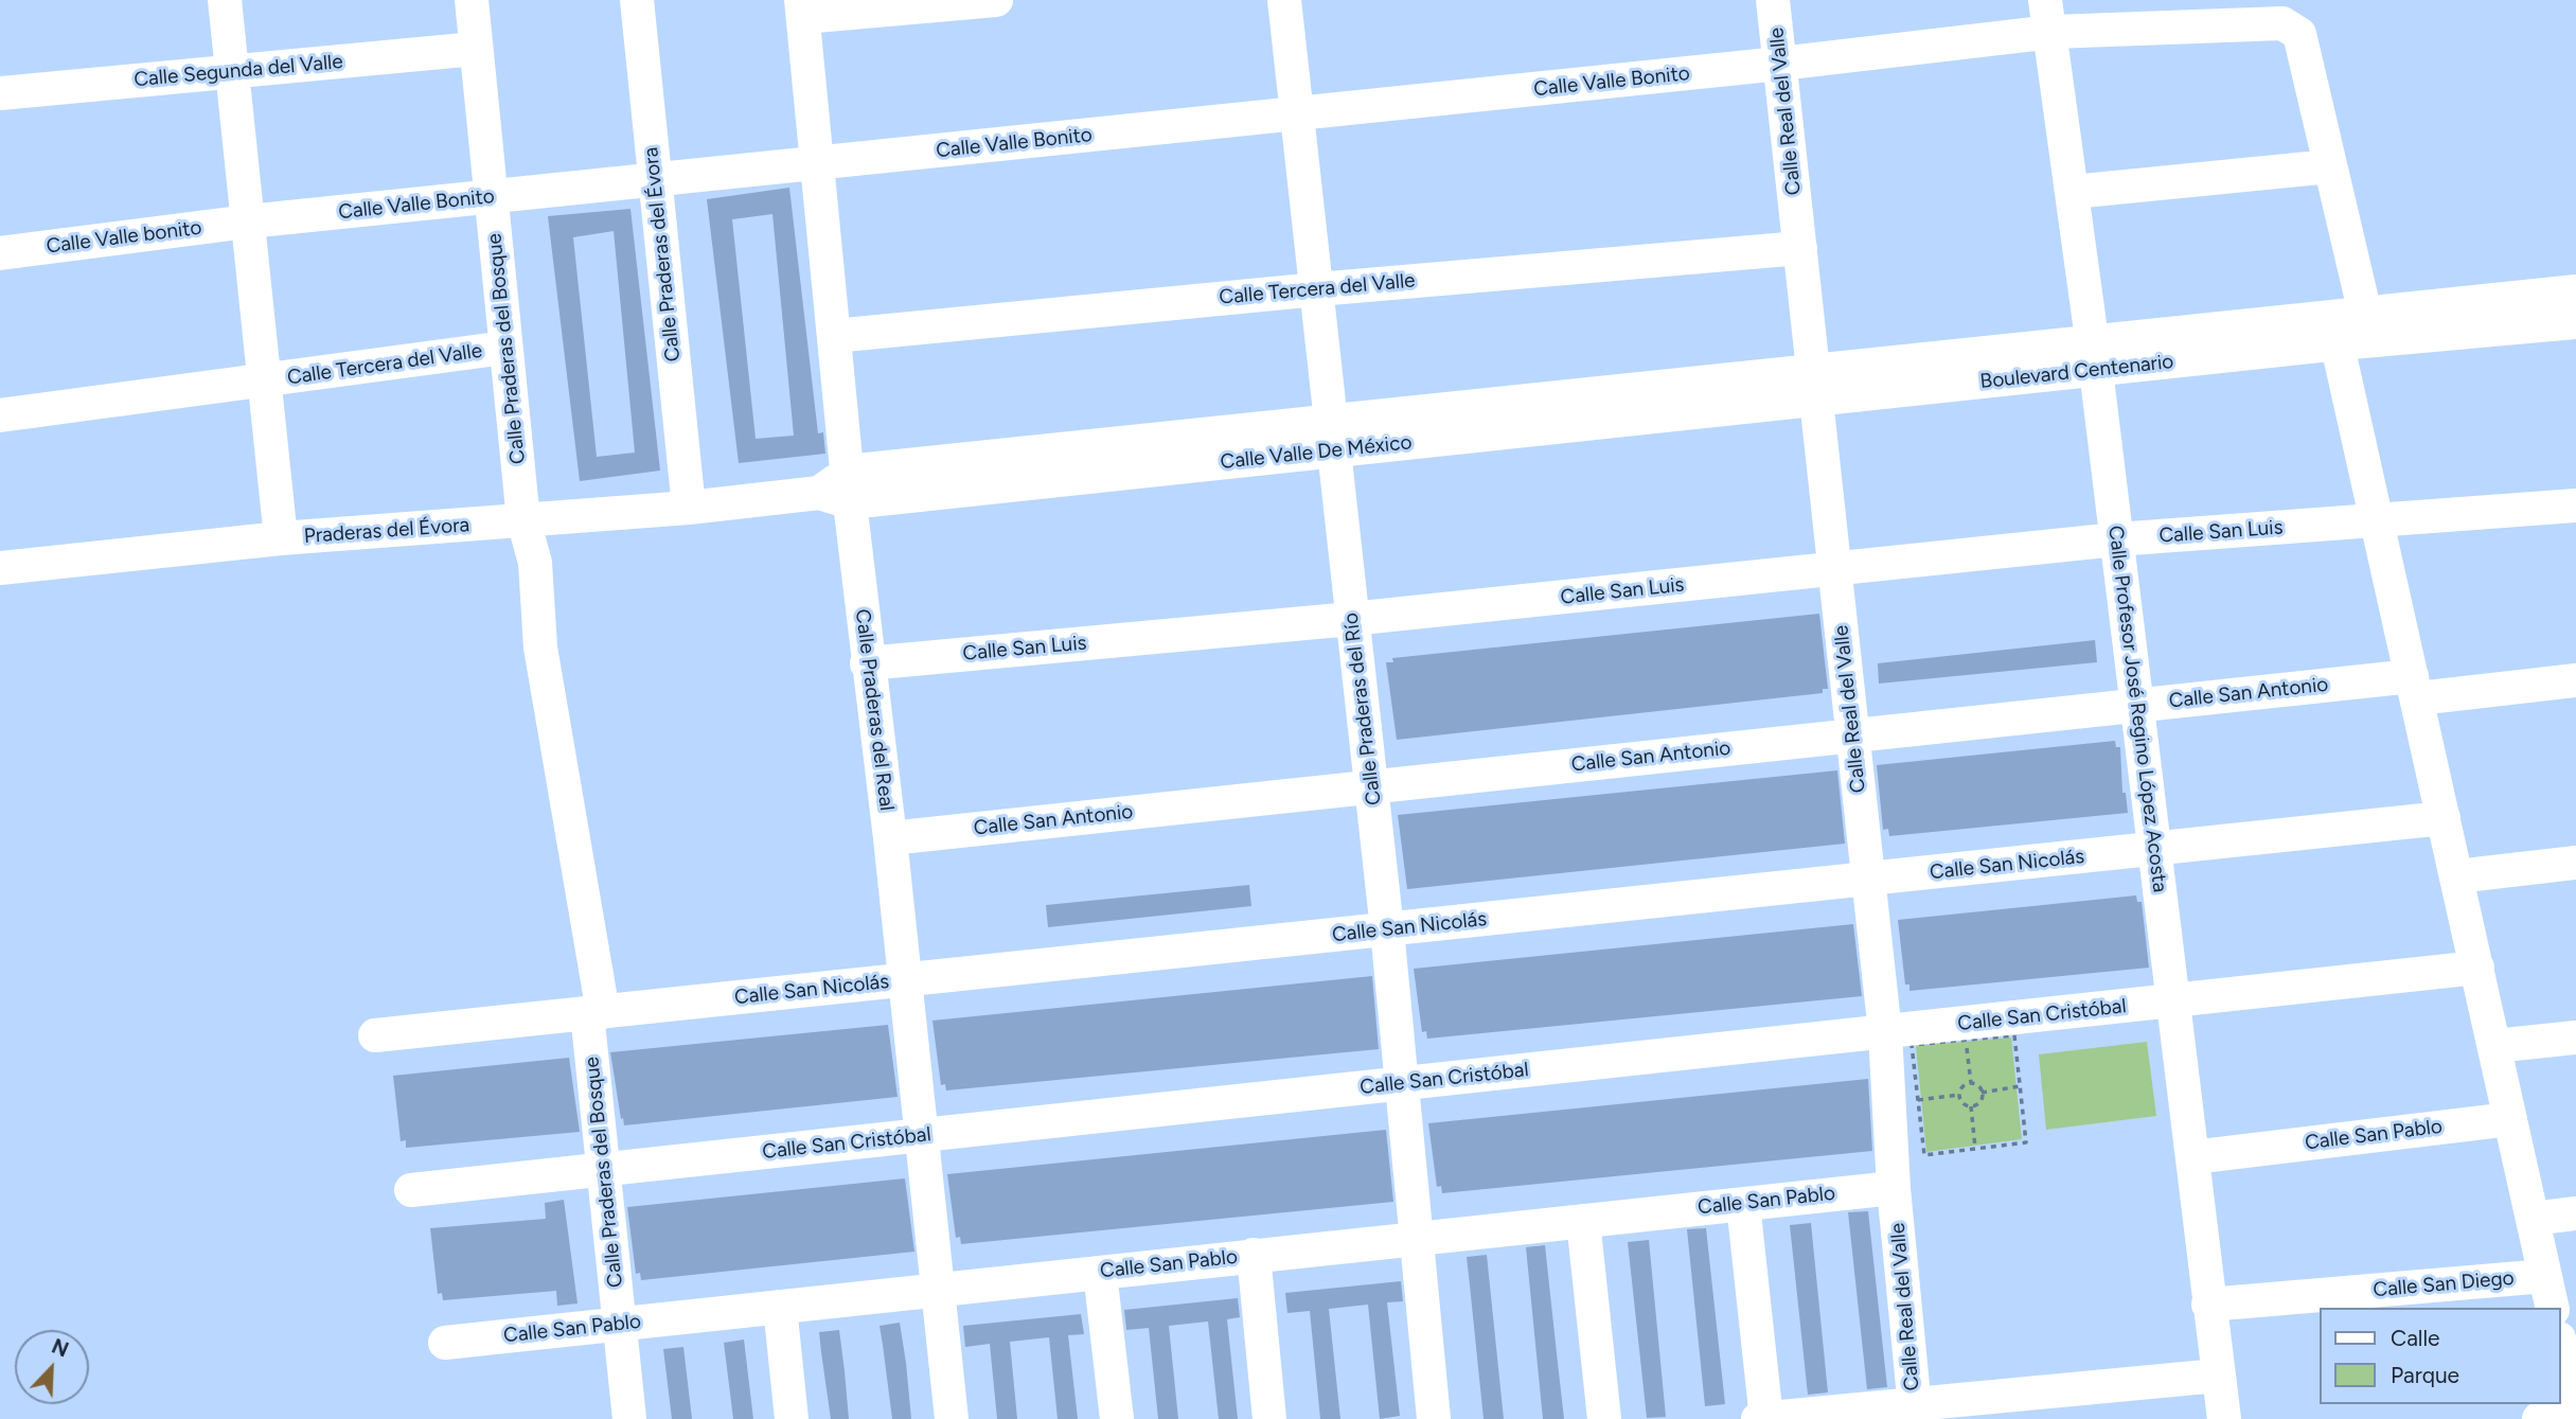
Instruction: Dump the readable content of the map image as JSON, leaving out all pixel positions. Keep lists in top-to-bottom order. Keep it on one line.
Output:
{"streets":{"street":["Calle Segunda del Valle","Calle Valle Bonito","Calle Real del Valle","Calle Valle bonito","Calle Praderas del Évora","Calle Tercera del Valle","Calle Praderas del Bosque","Boulevard Centenario","Calle Valle De México","Praderas del Évora","Calle San Luis","Calle San Antonio","Calle Praderas del Río","Calle Profesor José Regino López Acosta","Calle Praderas del Real","Calle San Nicolás","Calle San Cristóbal","Calle San Pablo","Calle San Diego"]},"crossings":[["Calle Segunda del Valle","Calle Praderas del Bosque"],["Calle Segunda del Valle","Praderas del Évora"],["Calle Valle Bonito","Calle Real del Valle"],["Calle Valle Bonito","Calle Valle bonito"],["Calle Valle Bonito","Calle Praderas del Évora"],["Calle Valle Bonito","Calle Praderas del Bosque"],["Calle Valle Bonito","Praderas del Évora"],["Calle Valle Bonito","Calle Praderas del Río"],["Calle Valle Bonito","Calle Profesor José Regino López Acosta"],["Calle Valle Bonito","Calle Praderas del Real"],["Calle Real del Valle","Calle Tercera del Valle"],["Calle Real del Valle","Boulevard Centenario"],["Calle Real del Valle","Calle Valle De México"],["Calle Real del Valle","Calle San Luis"],["Calle Real del Valle","Calle San Antonio"],["Calle Real del Valle","Calle San Nicolás"],["Calle Real del Valle","Calle San Cristóbal"],["Calle Real del Valle","Calle San Pablo"],["Calle Valle bonito","Praderas del Évora"],["Calle Praderas del Évora","Praderas del Évora"],["Calle Tercera del Valle","Calle Praderas del Bosque"],["Calle Tercera del Valle","Praderas del Évora"],["Calle Tercera del Valle","Calle Praderas del Río"],["Calle Tercera del Valle","Calle Praderas del Real"],["Calle Praderas del Bosque","Praderas del Évora"],["Calle Praderas del Bosque","Calle San Nicolás"],["Calle Praderas del Bosque","Calle San Cristóbal"],["Calle Praderas del Bosque","Calle San Pablo"],["Boulevard Centenario","Calle Valle De México"],["Boulevard Centenario","Calle Profesor José Regino López Acosta"],["Calle Valle De México","Praderas del Évora"],["Calle Valle De México","Calle Praderas del Río"],["Calle Valle De México","Calle Praderas del Real"],["Praderas del Évora","Calle Praderas del Real"],["Calle San Luis","Calle Praderas del Río"],["Calle San Luis","Calle Profesor José Regino López Acosta"],["Calle San Luis","Calle Praderas del Real"],["Calle San Antonio","Calle Praderas del Río"],["Calle San Antonio","Calle Profesor José Regino López Acosta"],["Calle San Antonio","Calle Praderas del Real"],["Calle Praderas del Río","Calle San Nicolás"],["Calle Praderas del Río","Calle San Cristóbal"],["Calle Praderas del Río","Calle San Pablo"],["Calle Profesor José Regino López Acosta","Calle San Nicolás"],["Calle Profesor José Regino López Acosta","Calle San Cristóbal"],["Calle Profesor José Regino López Acosta","Calle San Pablo"],["Calle Profesor José Regino López Acosta","Calle San Diego"],["Calle Praderas del Real","Calle San Nicolás"],["Calle Praderas del Real","Calle San Cristóbal"],["Calle Praderas del Real","Calle San Pablo"]],"legend":["Calle","Parque"],"north":"top right"}
